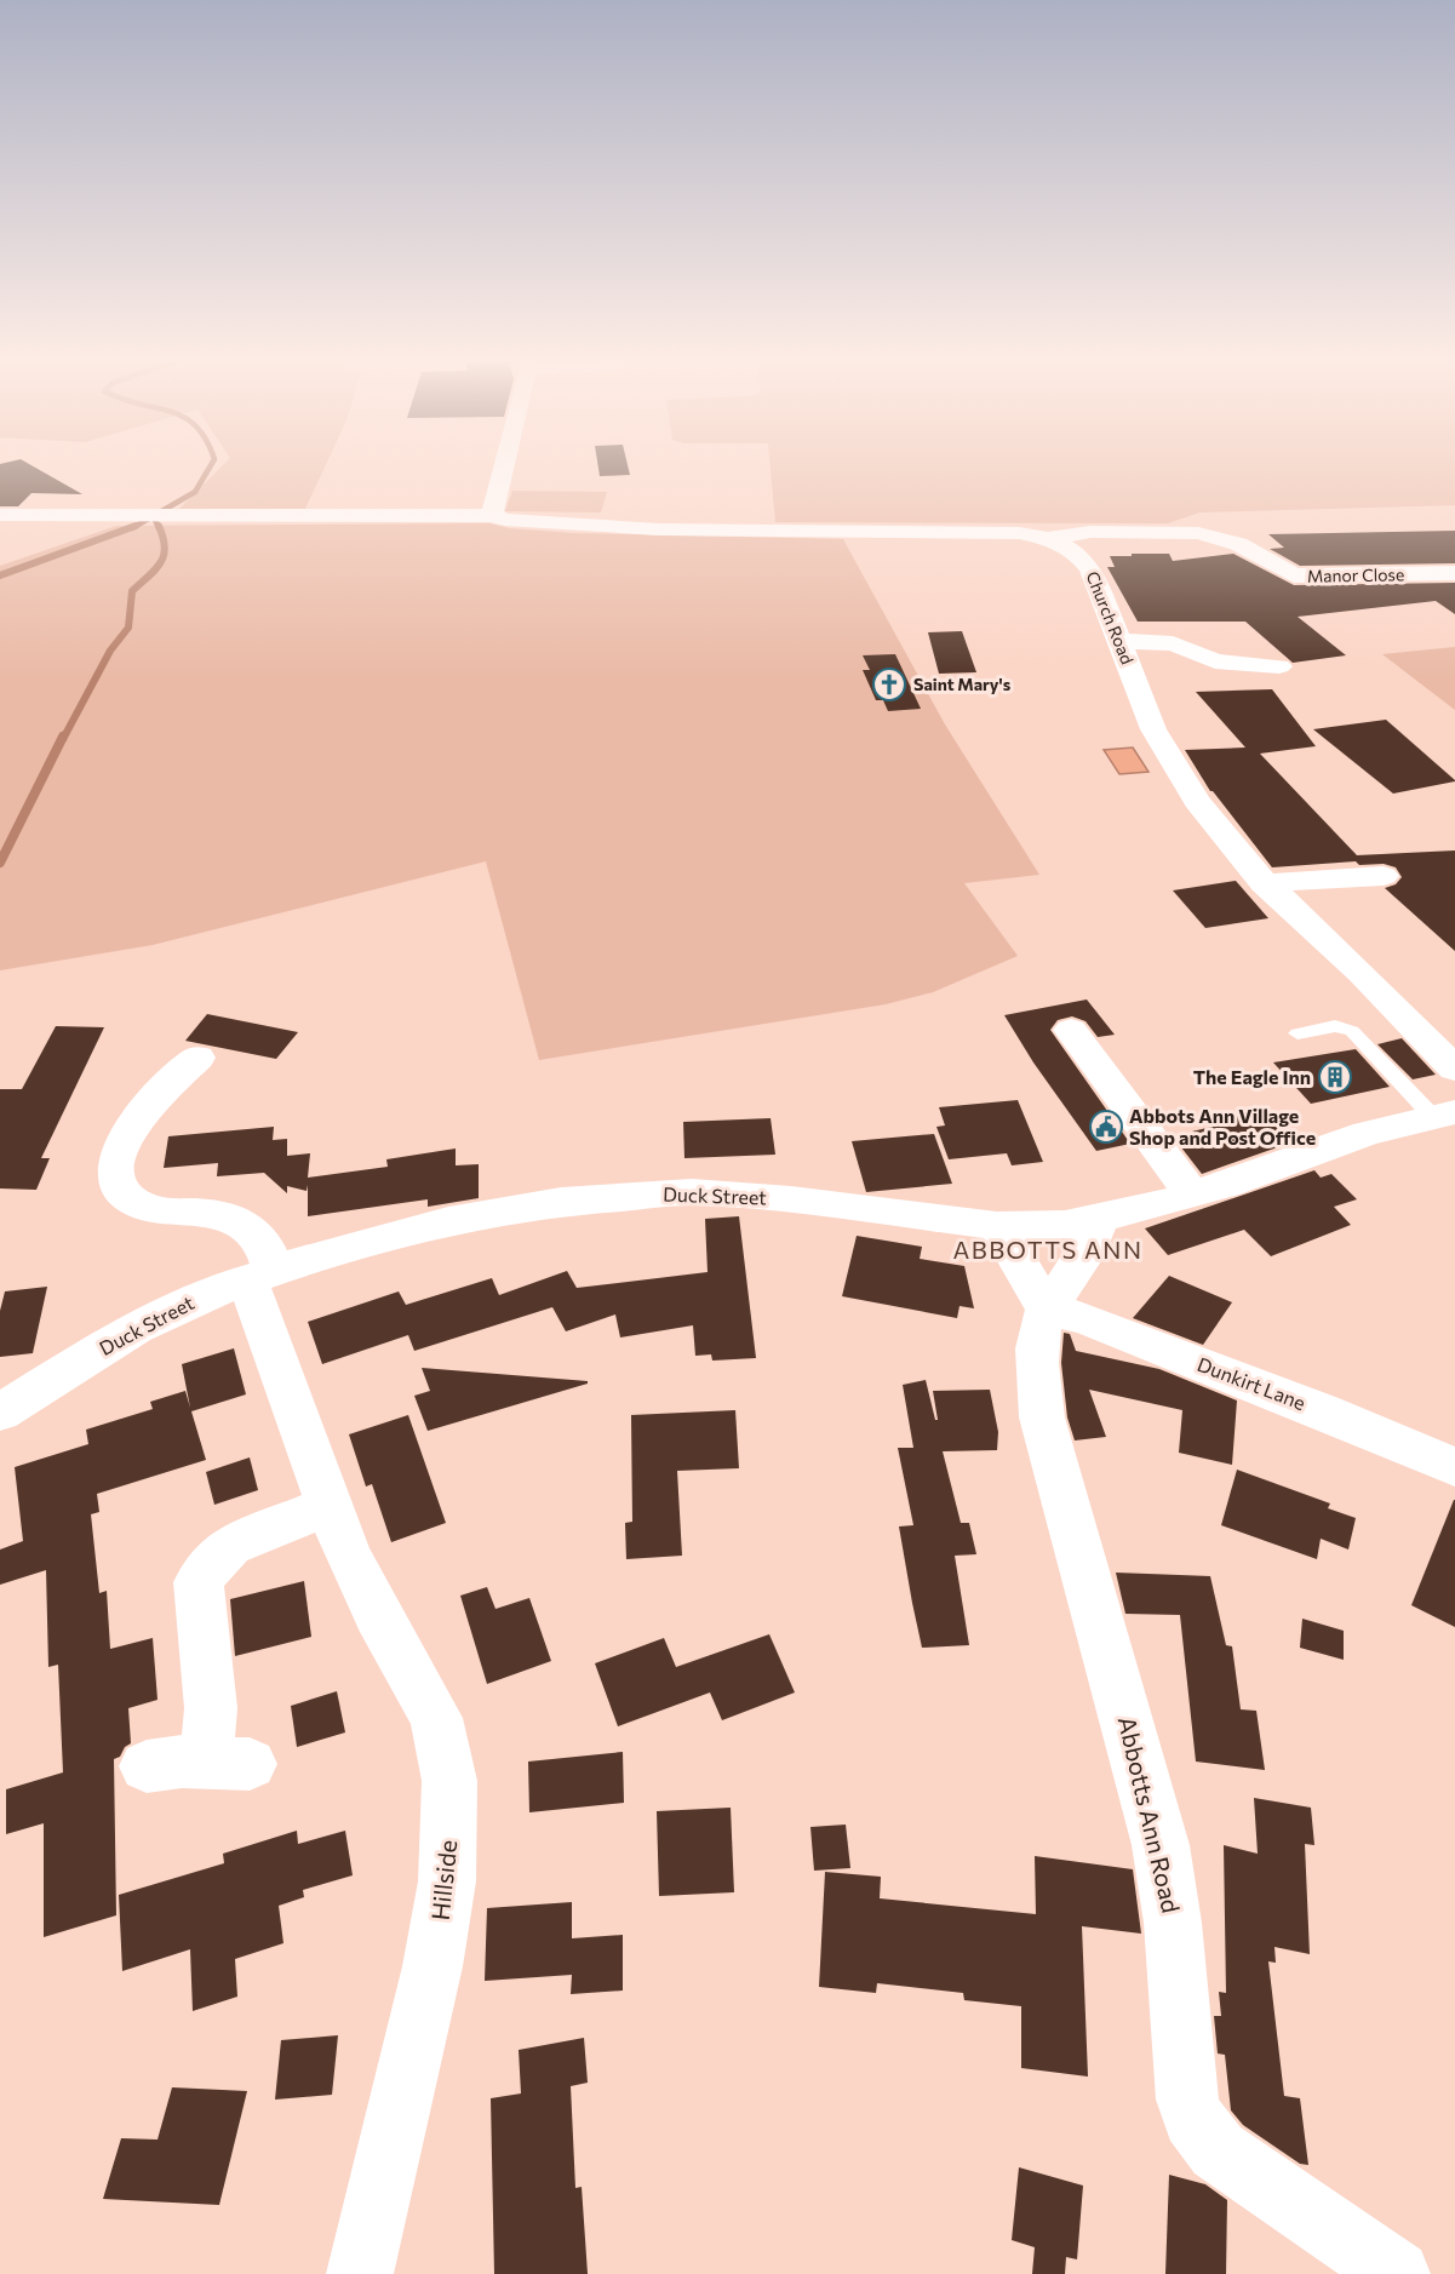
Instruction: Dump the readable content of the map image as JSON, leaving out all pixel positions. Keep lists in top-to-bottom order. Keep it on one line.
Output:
{"streets":{"street":["Manor Close","Church Road","Duck Street","Dunkirt Lane","Abbotts Ann Road","Hillside"]},"crossings":[["Manor Close","Church Road"],["Duck Street","Abbotts Ann Road"],["Duck Street","Hillside"],["Dunkirt Lane","Abbotts Ann Road"]],"districts":["ABBOTTS ANN"],"places":{"church":["Saint Mary's"],"building":["The Eagle Inn"],"public building":["Abbots Ann Village Shop and Post Office"]}}
